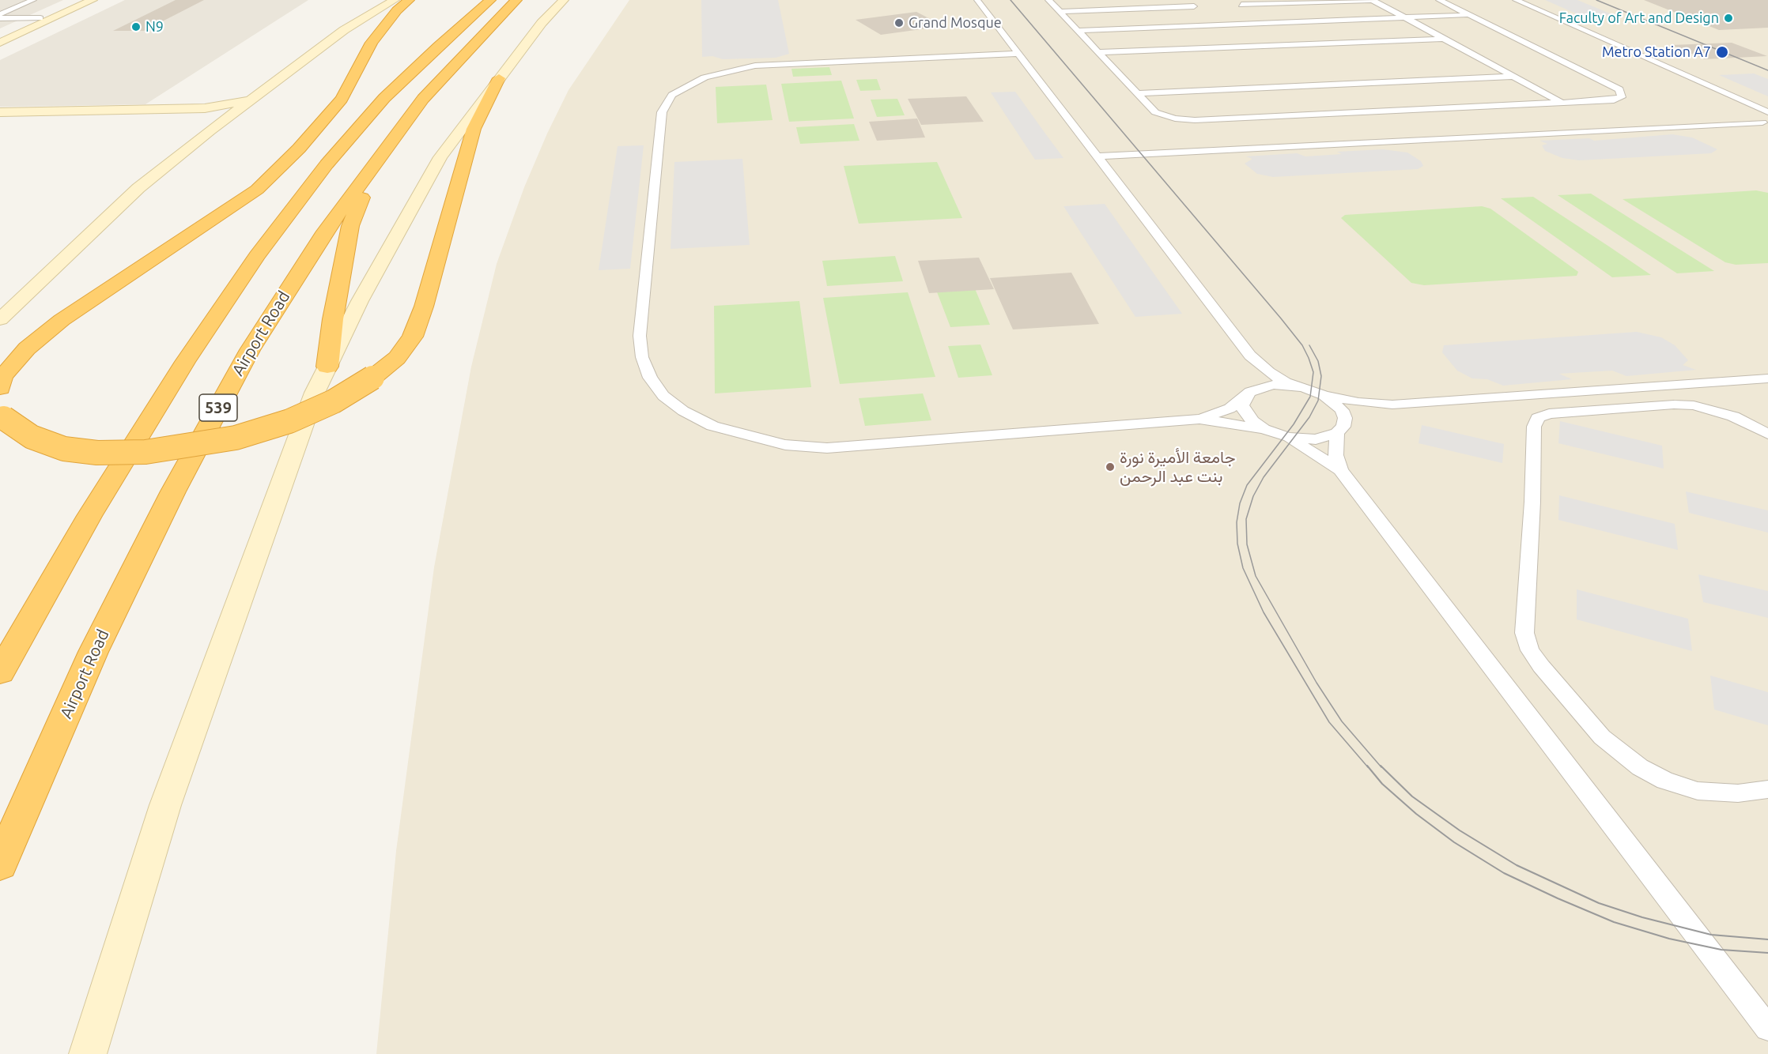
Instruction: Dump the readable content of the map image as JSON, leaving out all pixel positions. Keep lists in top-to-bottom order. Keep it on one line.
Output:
{"streets":{"highway":["Airport Road","539"]},"places":["Faculty of Art and Design","Grand Mosque","N9","Metro Station A7","جامعة الأميرة نورة بنت عبد الرحمن"]}
